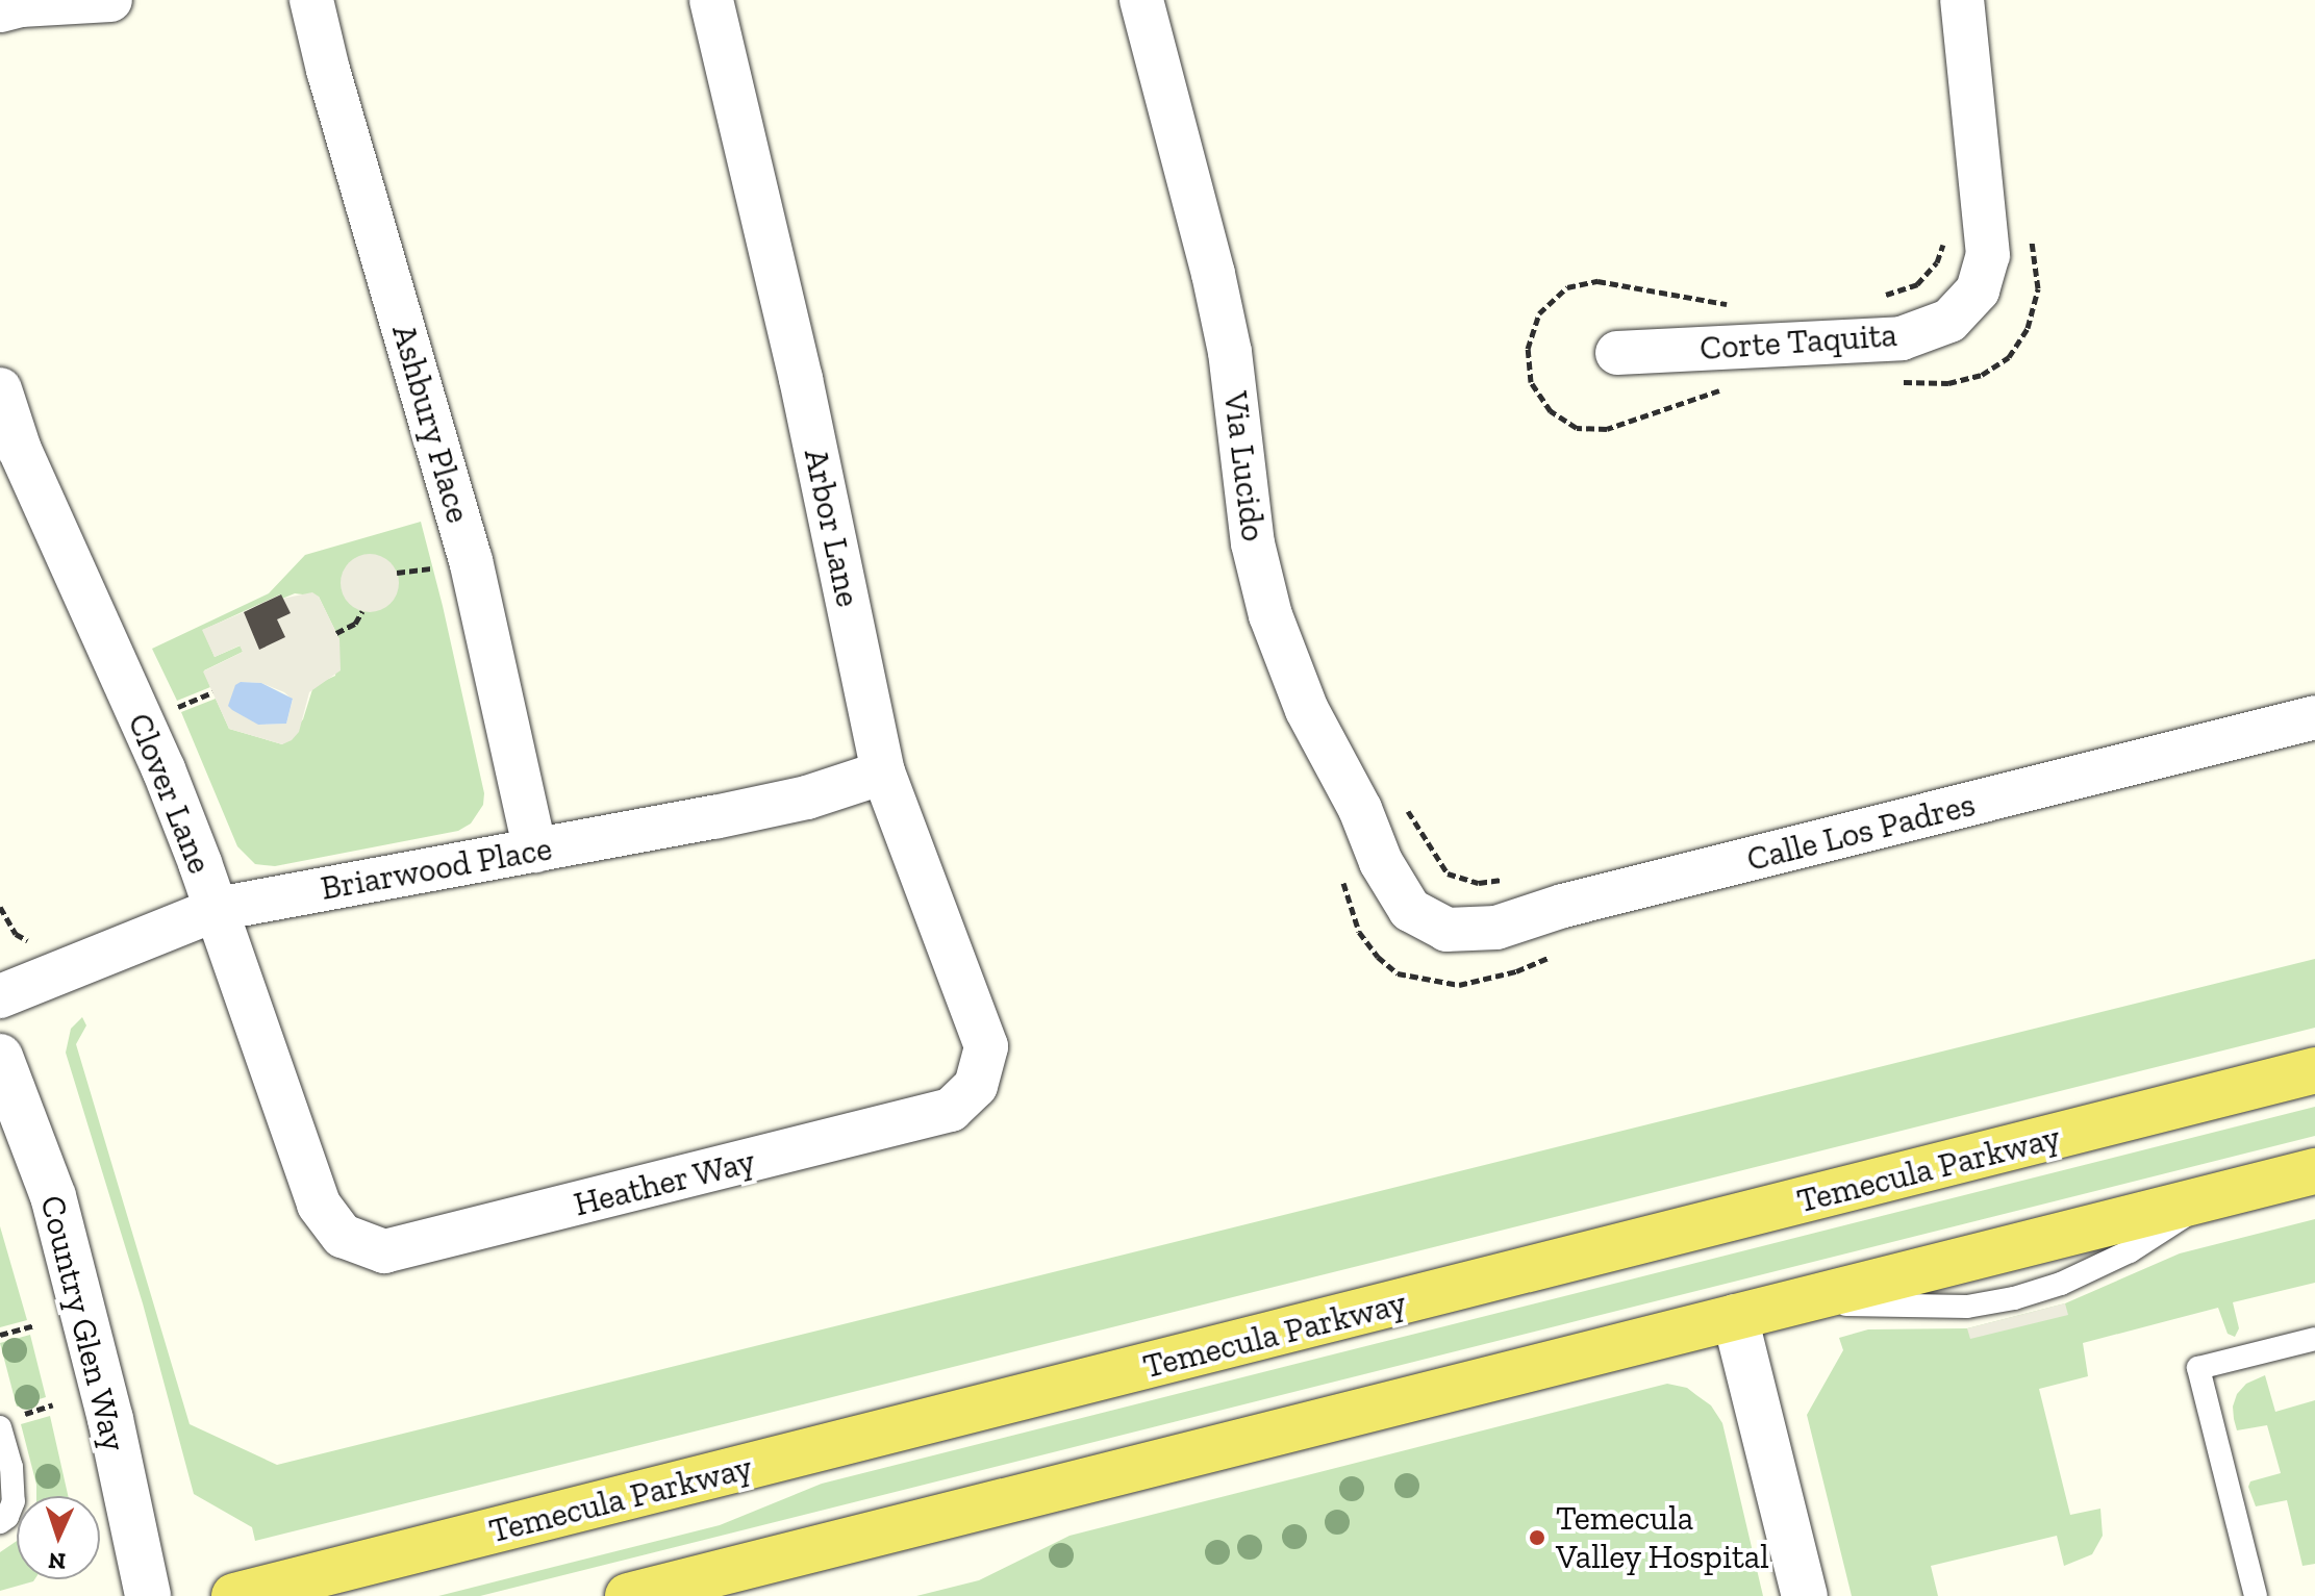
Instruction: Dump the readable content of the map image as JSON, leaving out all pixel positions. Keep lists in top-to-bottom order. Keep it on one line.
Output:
{"streets":{"main road":["Temecula Parkway"],"street":["Corte Taquita","Ashbury Place","Via Lucido","Arbor Lane","Clover Lane","Calle Los Padres","Briarwood Place","Heather Way","Country Glen Way"]},"crossings":[["Ashbury Place","Briarwood Place"],["Via Lucido","Calle Los Padres"],["Arbor Lane","Briarwood Place"],["Arbor Lane","Heather Way"],["Clover Lane","Briarwood Place"],["Clover Lane","Heather Way"]],"places":["Temecula Valley Hospital"],"north":"bottom"}
